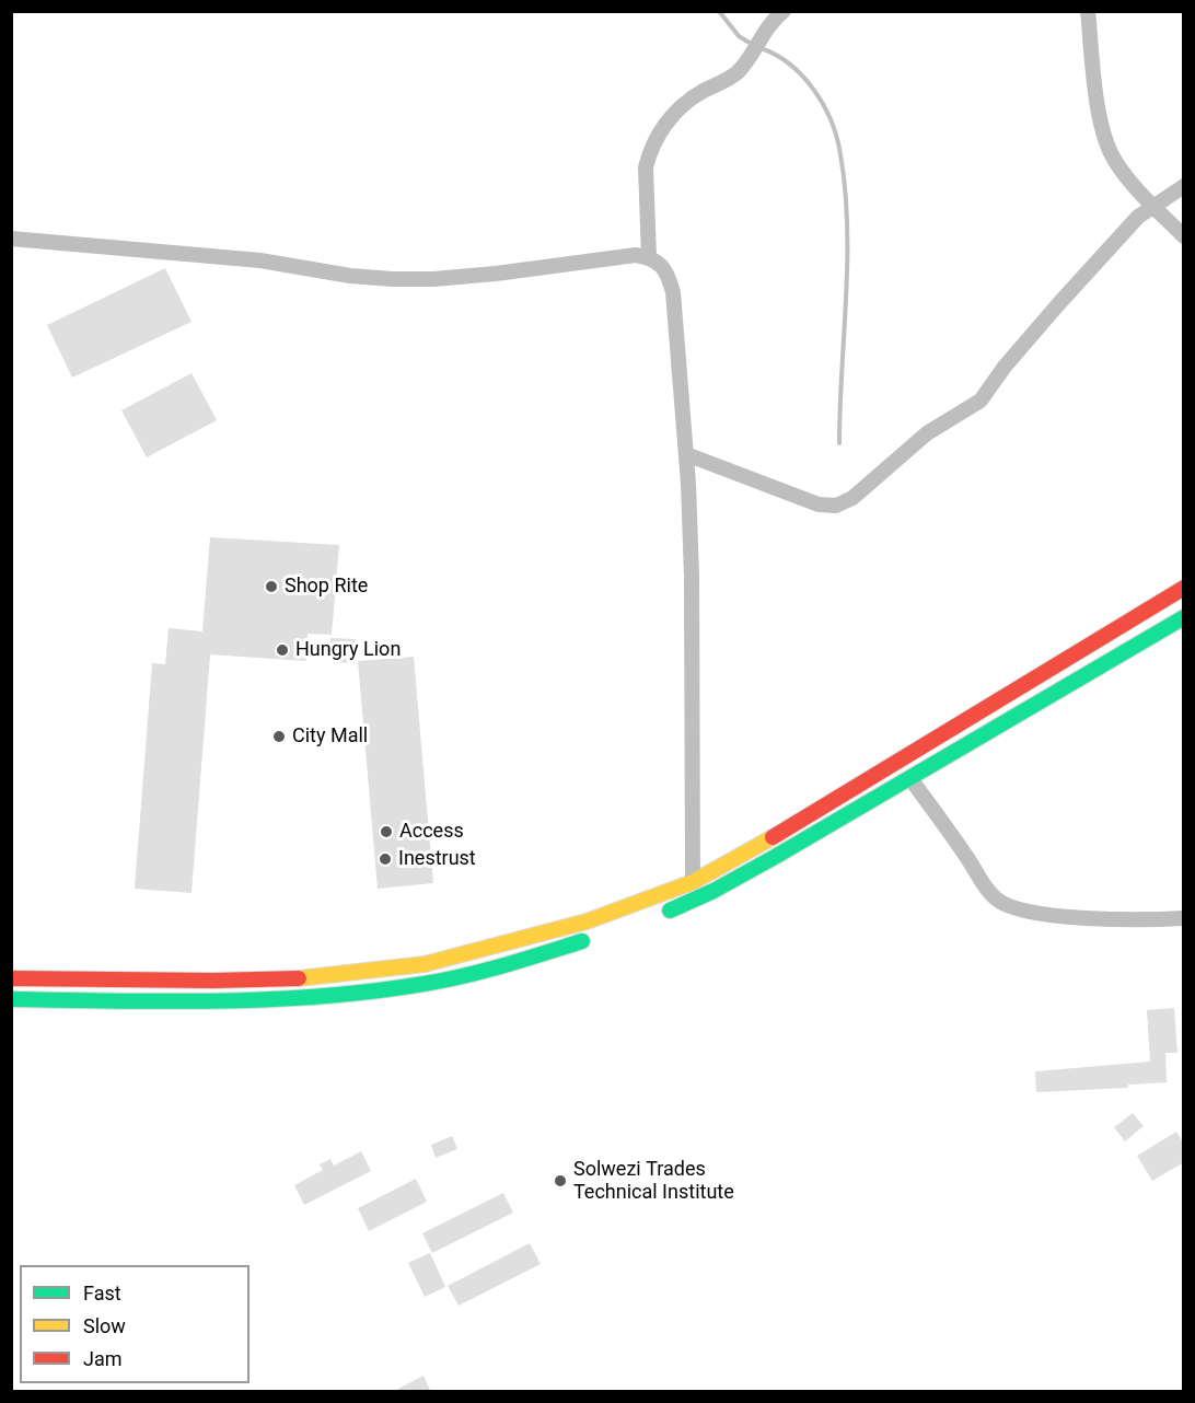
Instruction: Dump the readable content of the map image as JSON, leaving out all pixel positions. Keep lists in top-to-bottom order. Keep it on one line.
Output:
{"places":["Shop Rite","Hungry Lion","City Mall","Access","Inestrust","Solwezi Trades Technical Institute"],"legend":["Fast","Slow","Jam"]}
